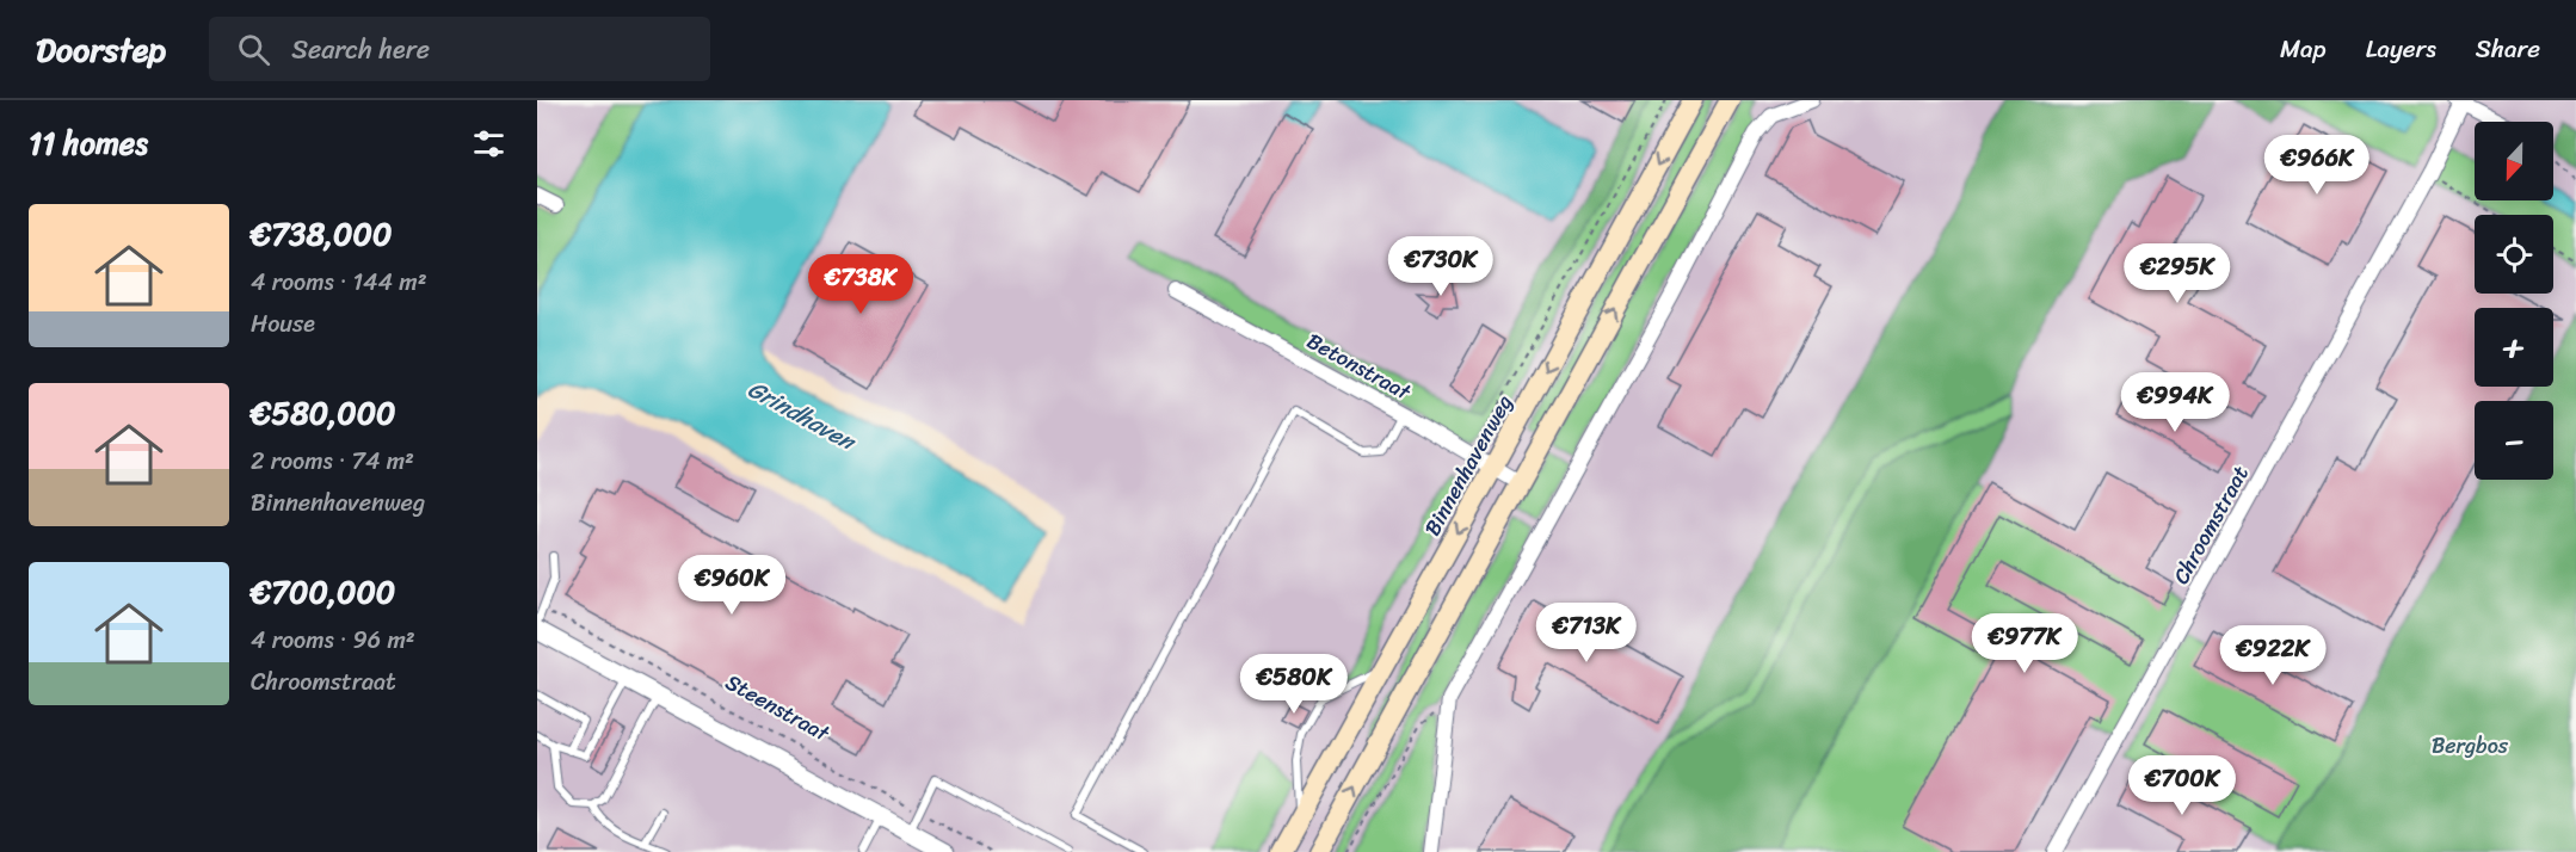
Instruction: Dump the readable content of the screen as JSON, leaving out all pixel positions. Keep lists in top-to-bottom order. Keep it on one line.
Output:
{"streets":{"main road":["Binnenhavenweg"],"street":["Betonstraat","Chroomstraat","Steenstraat"]},"crossings":[["Betonstraat","Binnenhavenweg"]],"water":["Grindhaven"],"parks":["Bergbos"],"north":"bottom","page":{"header":"Doorstep","search":"Search here","nav":["Map","Layers","Share"],"heading":"11 homes","map_buttons":["+","−"],"price":["€966K","€730K","€295K","€738K","€994K","€960K","€713K","€977K","€922K","€580K","€700K"],"list":[{"name":"€738,000","note":"4 rooms · 144 m² · House"},{"name":"€580,000","note":"2 rooms · 74 m² · Binnenhavenweg"},{"name":"€700,000","note":"4 rooms · 96 m² · Chroomstraat"}]}}
